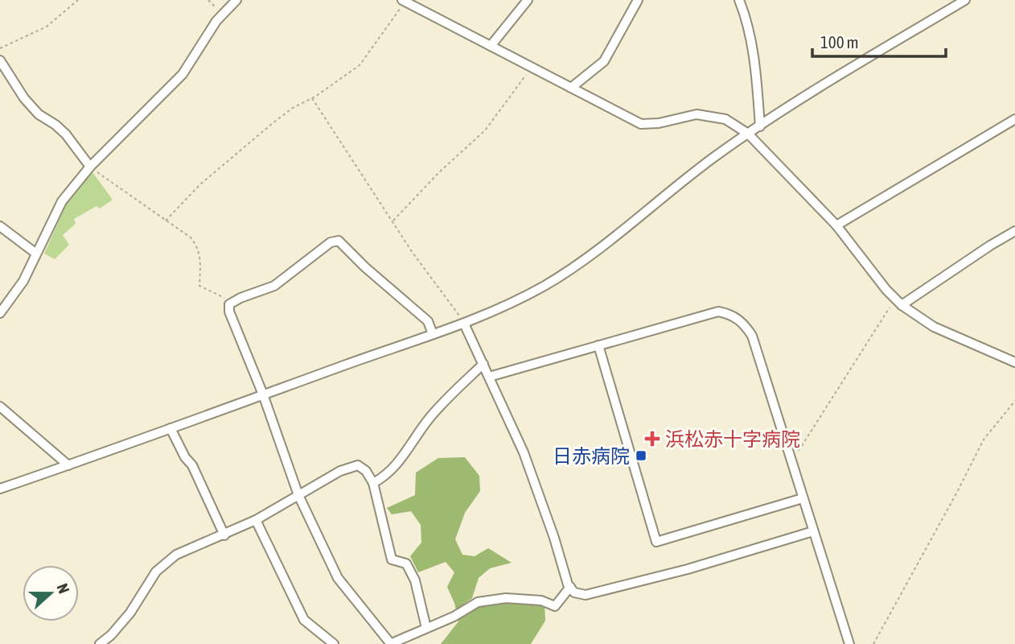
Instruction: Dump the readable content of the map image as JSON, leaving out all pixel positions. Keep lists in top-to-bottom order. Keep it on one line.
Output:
{"places":{"health":["浜松赤十字病院"],"transit":["日赤病院"]},"scale_bar":"100 m","north":"right"}
